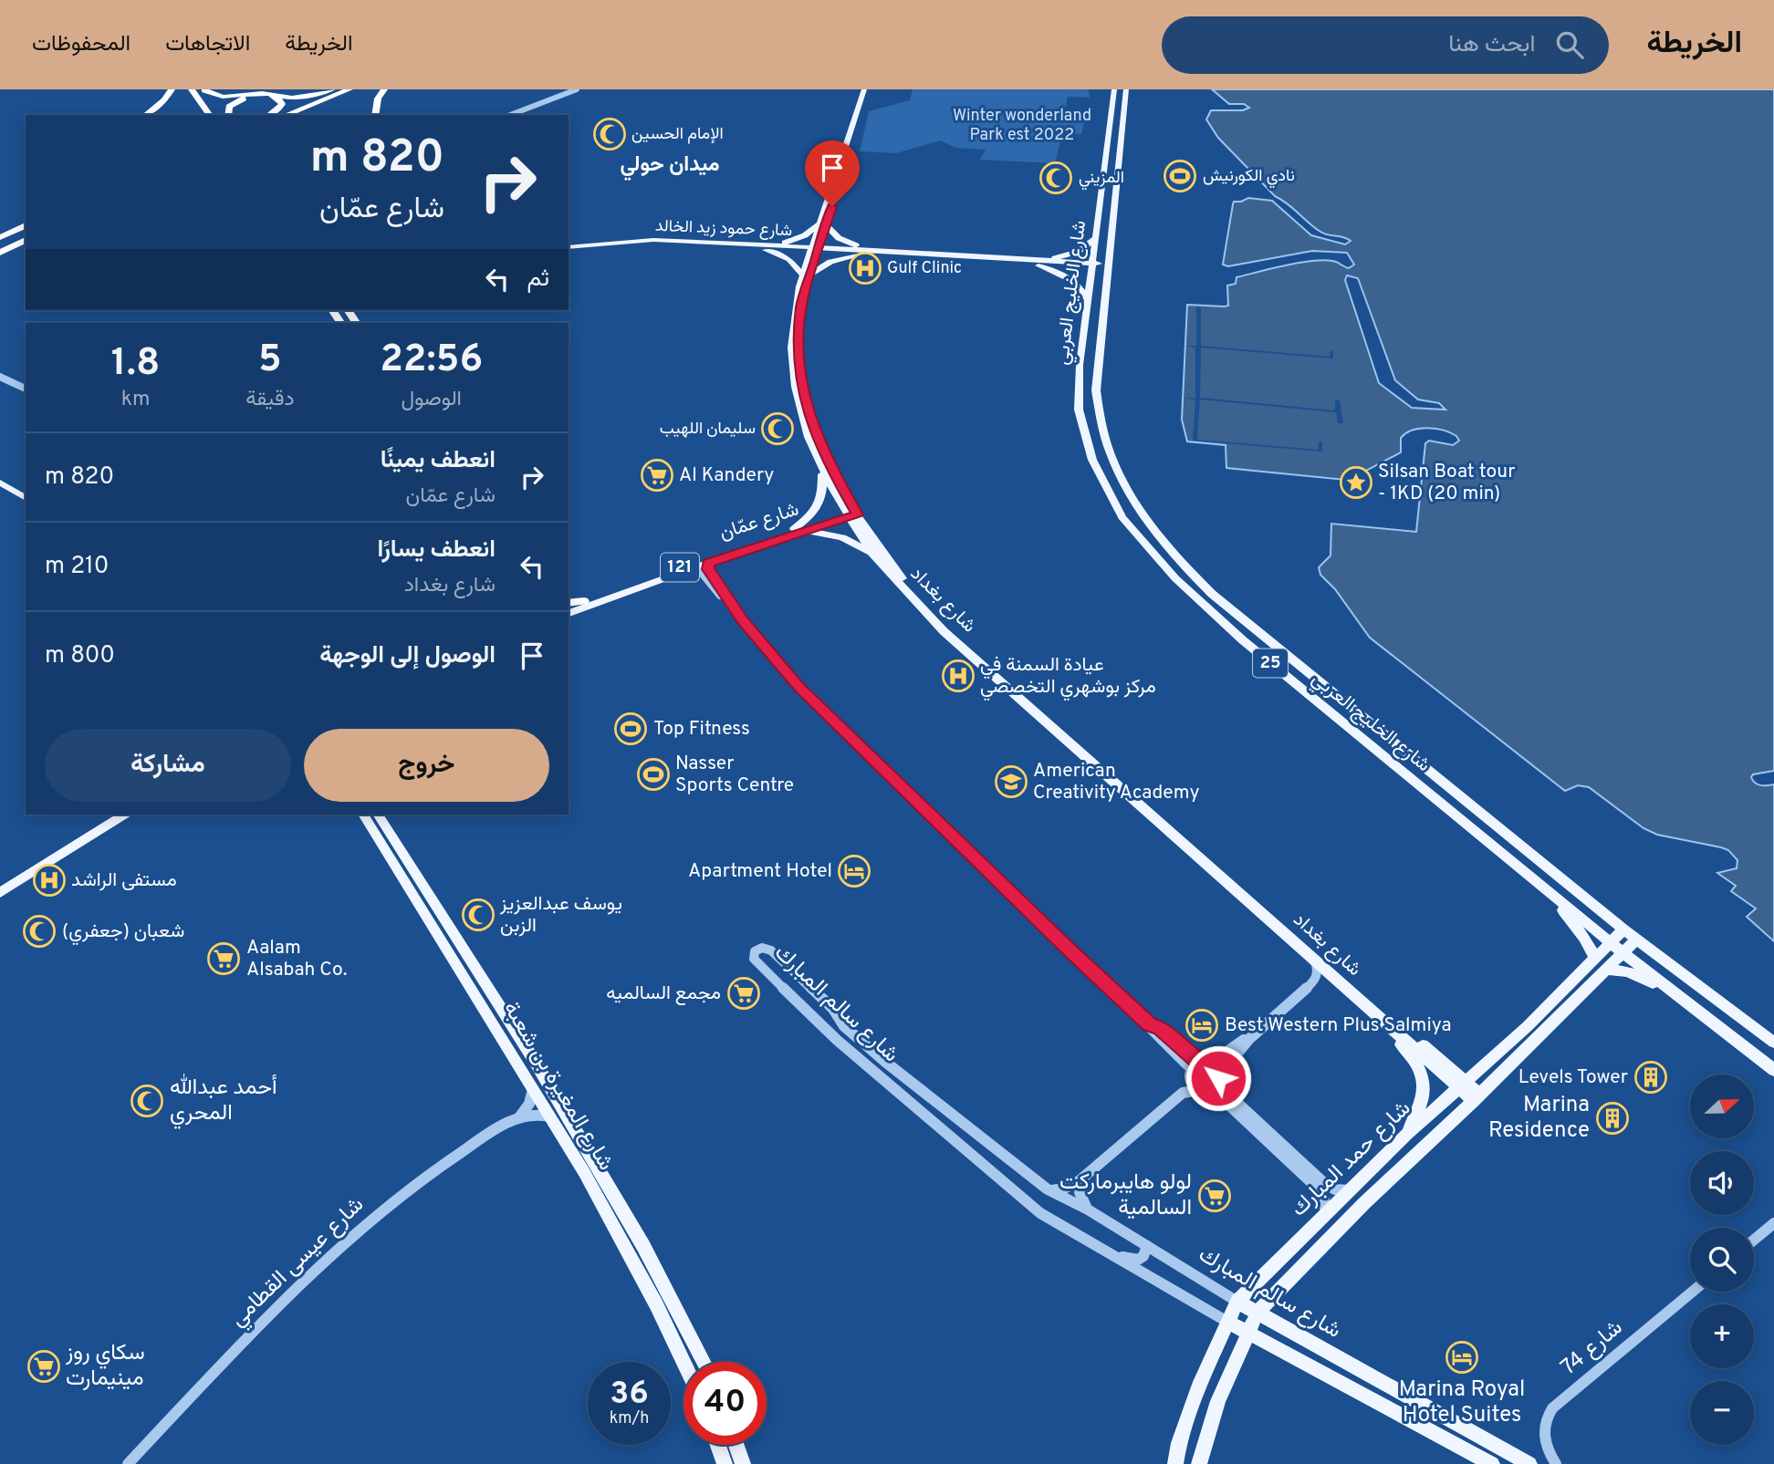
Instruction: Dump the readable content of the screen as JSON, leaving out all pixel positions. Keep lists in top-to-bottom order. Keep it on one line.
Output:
{"streets":{"main road":["شارع حمود زيد الخالد","شارع الخليج العربي","شارع عمّان","121","شارع بغداد","25","شارع سالم المبارك","شارع المغيرة بن شعبة","شارع حمد المبارك"],"street":["شارع عيسى القطامي","شارع 74"]},"crossings":[["شارع حمود زيد الخالد","شارع الخليج العربي"],["شارع حمود زيد الخالد","شارع بغداد"],["شارع الخليج العربي","شارع حمد المبارك"],["شارع عمّان","شارع بغداد"],["شارع بغداد","شارع حمد المبارك"],["شارع سالم المبارك","شارع حمد المبارك"],["شارع المغيرة بن شعبة","شارع عيسى القطامي"]],"districts":["ميدان حولي"],"parks":["Winter wonderland Park est 2022"],"places":{"mosque":["الإمام الحسين","المزيني","سليمان اللهيب","يوسف عبدالعزيز الزبن","شعبان (جعفري)","أحمد عبدالله المحري"],"sports":["نادي الكورنيش","Top Fitness","Nasser Sports Centre"],"hospital":["Gulf Clinic","عيادة السمنة في مركز بوشهري التخصصي","مستفى الراشد"],"supermarket":["Al Kandery","Aalam Alsabah Co.","مجمع السالميه","لولو هايبرماركت السالمية","سكاي روز مينيمارت"],"place":["Silsan Boat tour - 1KD (20 min)"],"school or university":["American Creativity Academy"],"hotel":["Apartment Hotel","Best Western Plus Salmiya","Marina Royal Hotel Suites"],"building":["Levels Tower","Marina Residence"]},"north":"right","page":{"header":"الخريطة","search":"ابحث هنا","nav":["الخريطة","الاتجاهات","المحفوظات"],"turn":["820 m","شارع عمّان"],"then":"ثم","eta":["22:56","الوصول","5","دقيقة","1.8","km"],"list":[{"name":"انعطف يمينًا","note":"شارع عمّان","value":"820 m"},{"name":"انعطف يسارًا","note":"شارع بغداد","value":"210 m"},{"name":"الوصول إلى الوجهة","value":"800 m"}],"buttons":["خروج","مشاركة"],"map_buttons":["+","−"],"speed":"36 km/h","limit":"40"}}
